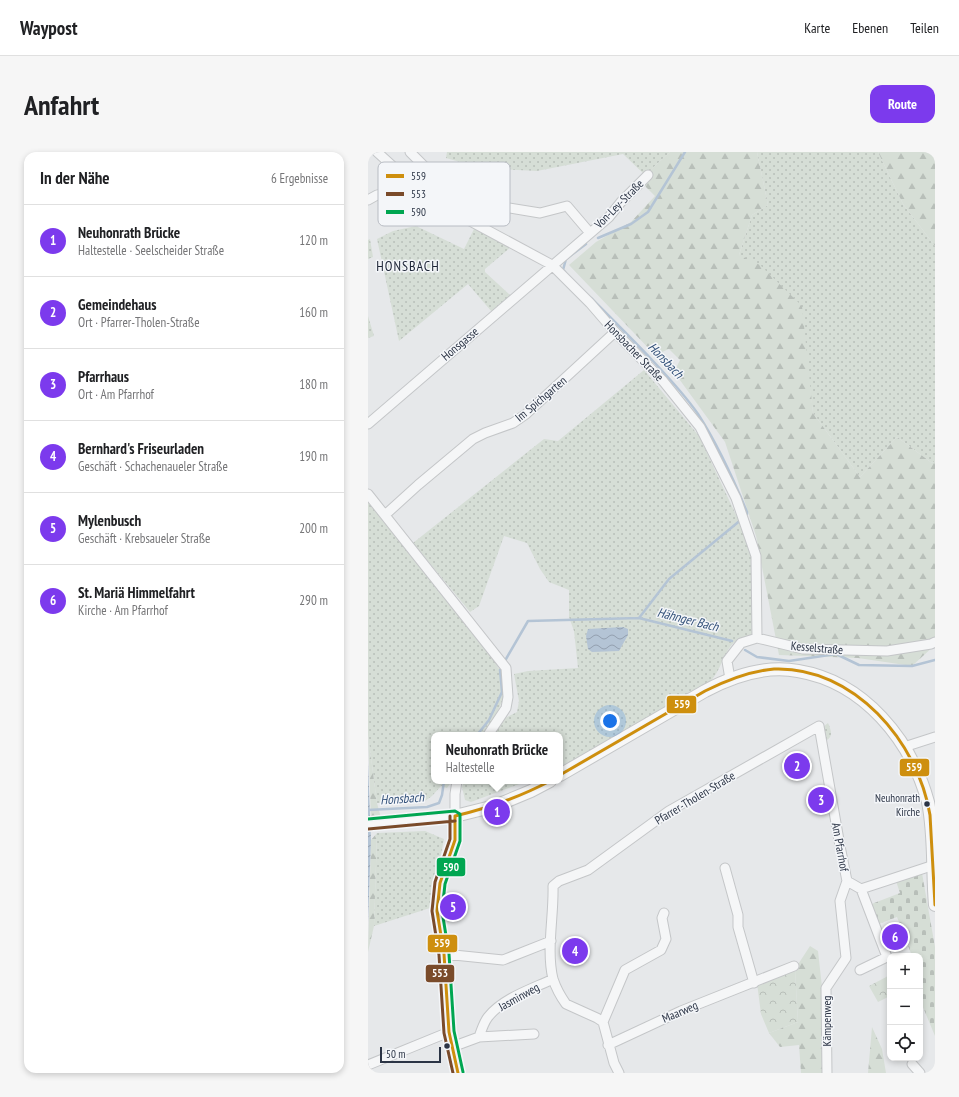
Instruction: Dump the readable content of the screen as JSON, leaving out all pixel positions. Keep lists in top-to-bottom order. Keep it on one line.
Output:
{"streets":{"street":["Von-Ley-Straße","Honsgasse","Honsbacher Straße","Im Spichgarten","Kesselstraße","Pfarrer-Tholen-Straße","Am Pfarrhof","Jasminweg","Maarweg","Kämpenweg"]},"crossings":[["Von-Ley-Straße","Honsgasse"],["Von-Ley-Straße","Honsbacher Straße"],["Honsgasse","Honsbacher Straße"],["Honsbacher Straße","Im Spichgarten"],["Honsbacher Straße","Kesselstraße"],["Pfarrer-Tholen-Straße","Am Pfarrhof"],["Am Pfarrhof","Kämpenweg"]],"districts":["HONSBACH"],"water":["Honsbach","Hähnger Bach"],"places":["Neuhonrath Kirche"],"lines":["transit line 559","transit line 590","transit line 553"],"legend":["559","553","590"],"scale_bar":"50 m","page":{"header":"Waypost","nav":["Karte","Ebenen","Teilen"],"buttons":"Route","title":"Anfahrt","heading":["In der Nähe","6 Ergebnisse"],"list":[{"mark":"1","name":"Neuhonrath Brücke","note":"Haltestelle · Seelscheider Straße","value":"120 m"},{"mark":"2","name":"Gemeindehaus","note":"Ort · Pfarrer-Tholen-Straße","value":"160 m"},{"mark":"3","name":"Pfarrhaus","note":"Ort · Am Pfarrhof","value":"180 m"},{"mark":"4","name":"Bernhard's Friseurladen","note":"Geschäft · Schachenaueler Straße","value":"190 m"},{"mark":"5","name":"Mylenbusch","note":"Geschäft · Krebsaueler Straße","value":"200 m"},{"mark":"6","name":"St. Mariä Himmelfahrt","note":"Kirche · Am Pfarrhof","value":"290 m"}],"popup":["Neuhonrath Brücke","Haltestelle"],"pins":["2","3","1","5","6","4"],"map_buttons":["+","−"],"scale":"50 m"}}
